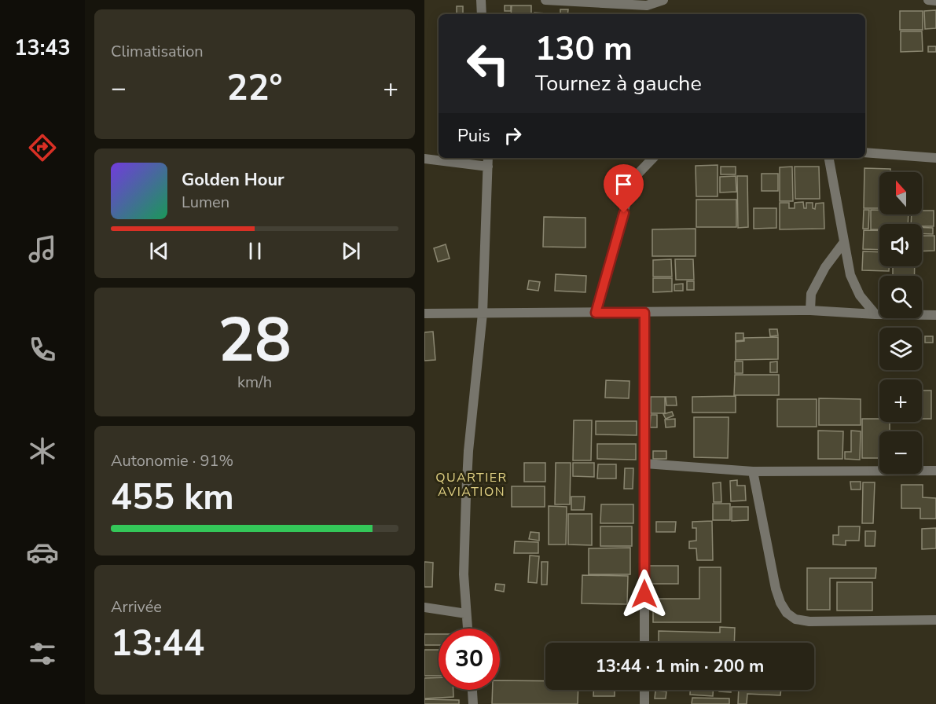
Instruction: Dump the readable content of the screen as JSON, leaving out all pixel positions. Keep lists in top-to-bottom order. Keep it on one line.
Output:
{"districts":["QUARTIER AVIATION"],"north":"top","page":{"tabs":"13:43","tile":["Climatisation",["28","km/h"],["Autonomie · 91%","455 km"],["Arrivée","13:44"]],"turn":["130 m","Tournez à gauche"],"heat":["−","22°","+"],"then":"Puis","song":["Golden Hour","Lumen"],"map_buttons":["+","−"],"limit":"30","trip":"13:44 · 1 min · 200 m"}}
